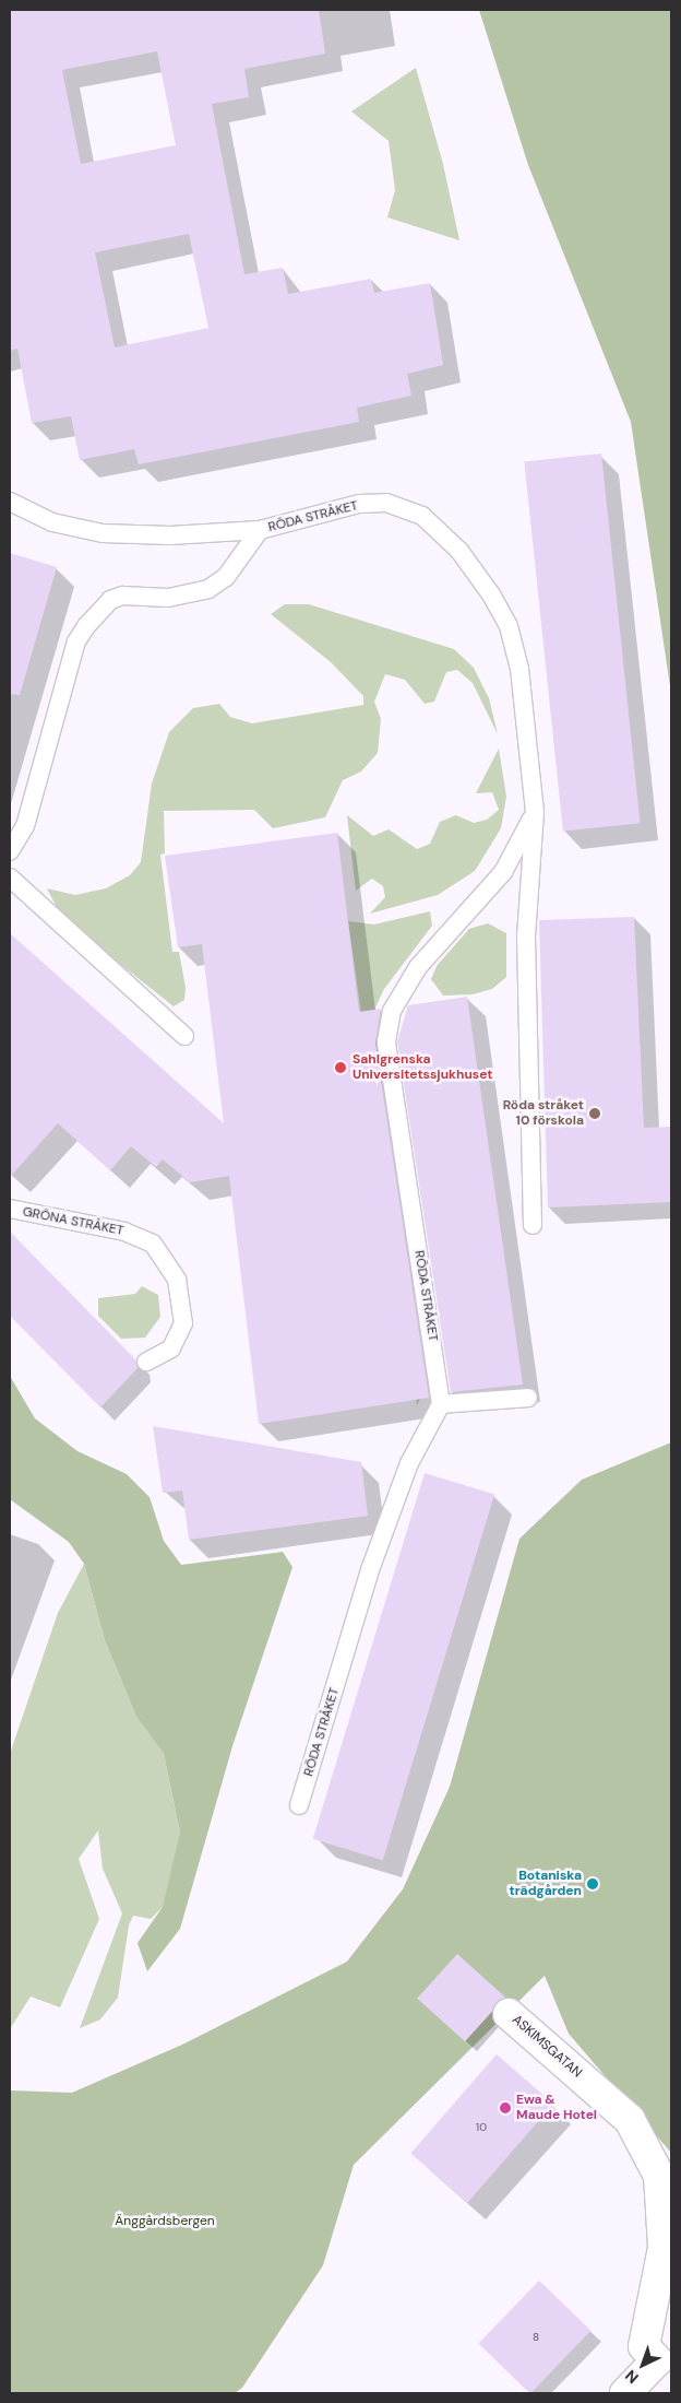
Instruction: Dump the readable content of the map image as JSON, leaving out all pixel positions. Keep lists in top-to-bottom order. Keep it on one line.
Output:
{"streets":{"street":["ASKIMSGATAN"],"lane":["RÖDA STRÅKET","GRÖNA STRÅKET"]},"parks":["Änggårdsbergen"],"places":["Sahlgrenska Universitetssjukhuset","Röda stråket 10 förskola","Botaniska trädgården","Ewa & Maude Hotel"],"house_numbers":["10","8"],"north":"bottom left"}
